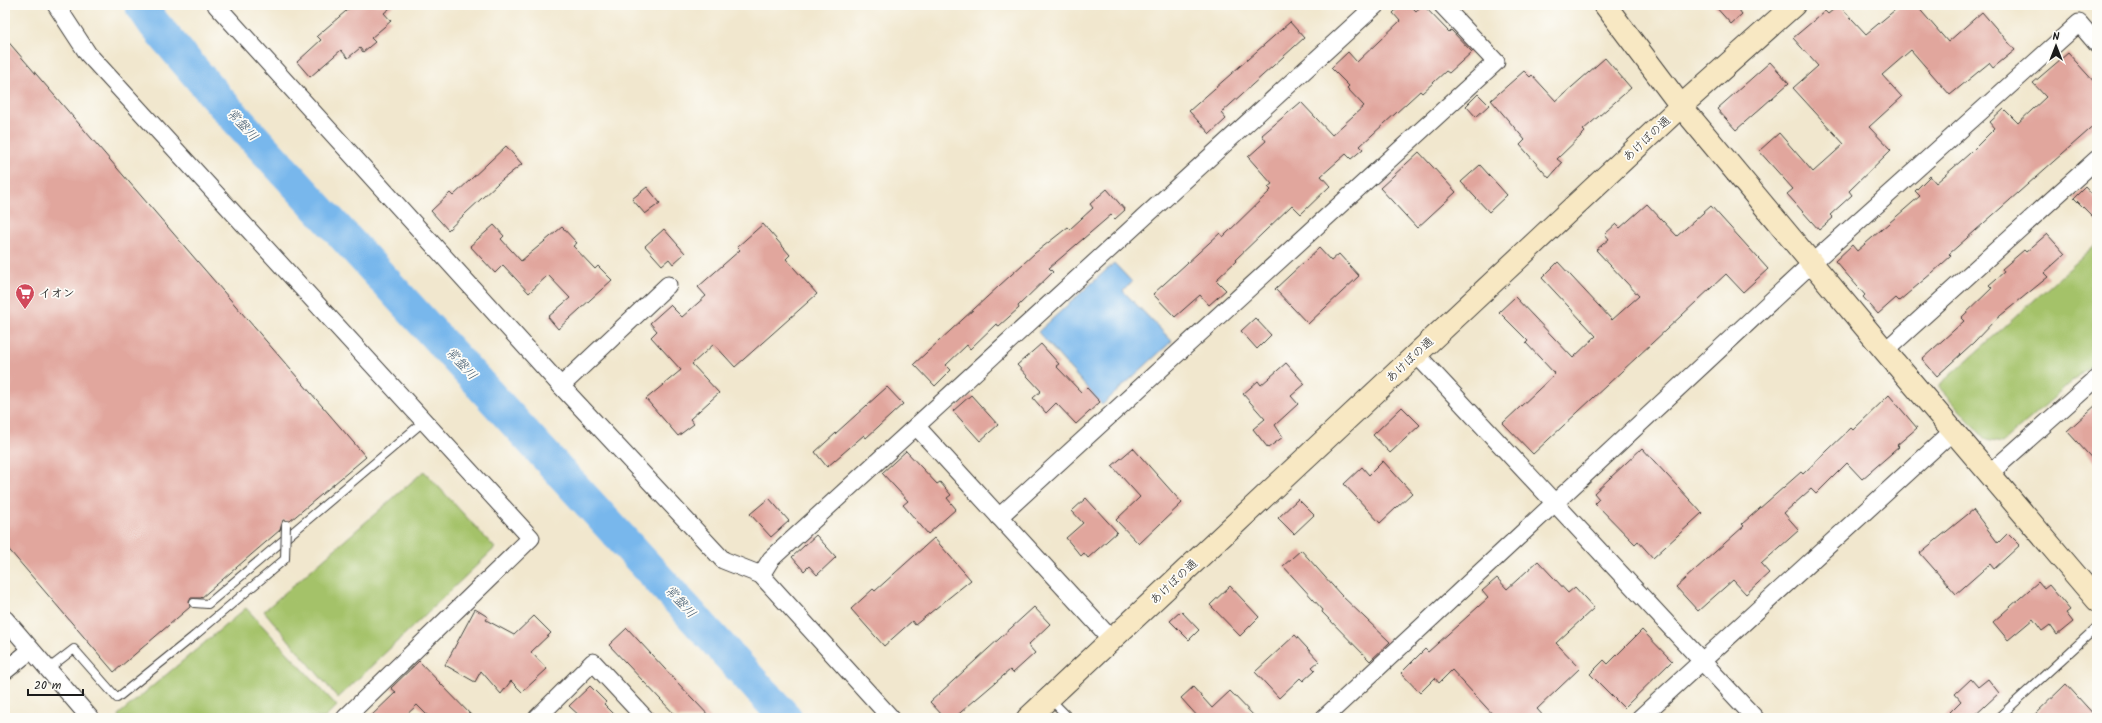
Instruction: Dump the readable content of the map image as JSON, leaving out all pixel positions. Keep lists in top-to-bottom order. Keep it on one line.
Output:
{"streets":{"street":["あけぼの通"]},"water":["常盤川"],"places":{"supermarket":["イオン"]},"scale_bar":"20 m","north":"top"}
